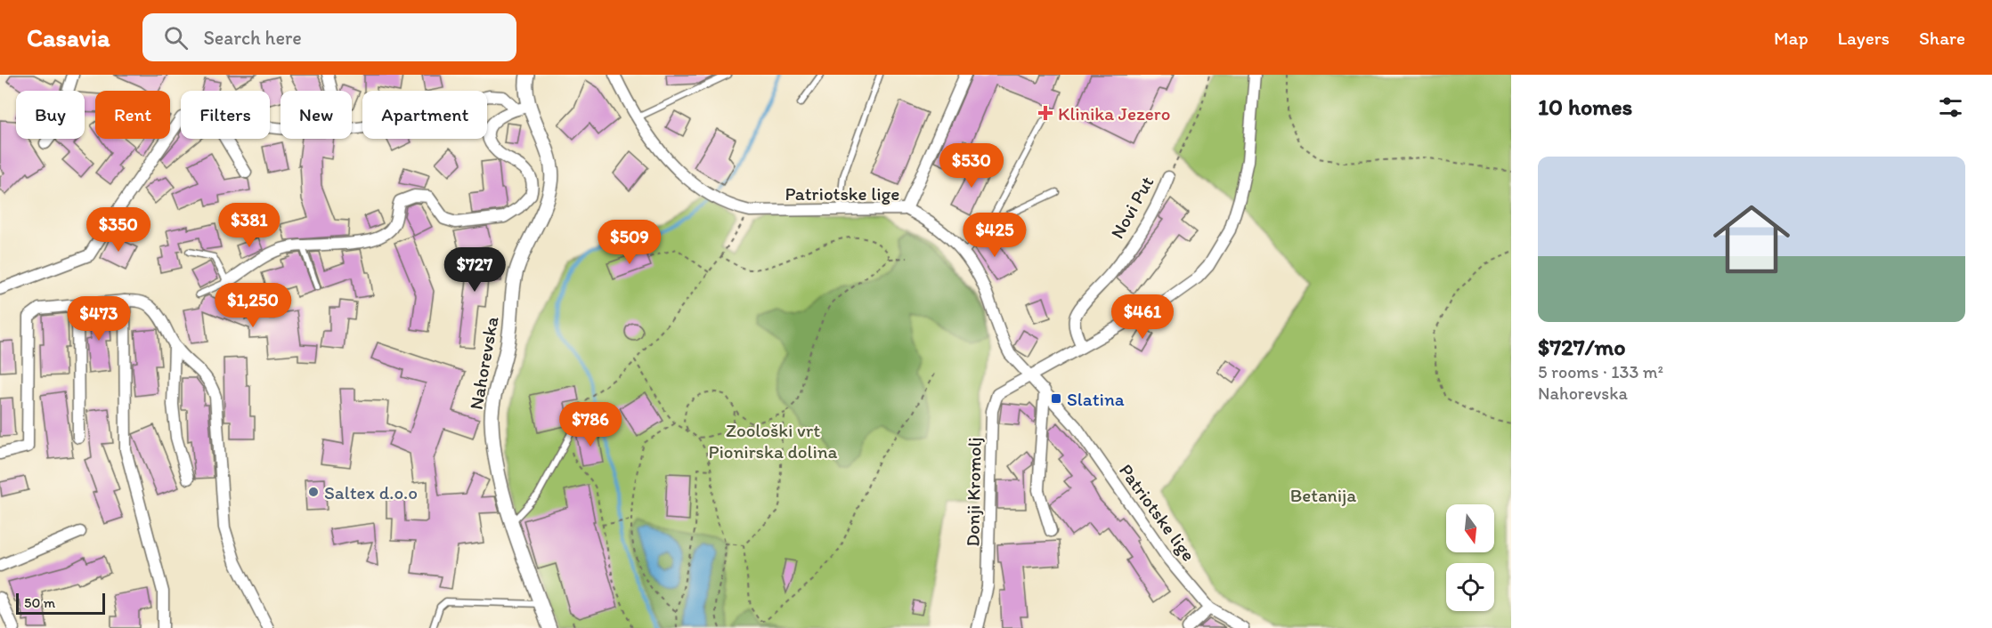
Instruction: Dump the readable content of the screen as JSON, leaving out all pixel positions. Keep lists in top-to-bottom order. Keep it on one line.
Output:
{"streets":{"street":["Patriotske lige","Novi Put","Nahorevska","Donji Kromolj"]},"crossings":[["Patriotske lige","Donji Kromolj"],["Novi Put","Donji Kromolj"]],"parks":["Zoološki vrt Pionirska dolina","Betanija"],"places":{"health":["Klinika Jezero"],"transit":["Slatina"],"other":["Saltex d.o.o"]},"scale_bar":"50 m","north":"bottom","page":{"header":"Casavia","search":"Search here","nav":["Map","Layers","Share"],"heading":"10 homes","chip":["Buy","Rent","Filters","New","Apartment"],"list":[{"name":"$727/mo","note":"5 rooms · 133 m² · Nahorevska"}],"price":["$530","$381","$350","$425","$509","$727","$1,250","$461","$473","$786"],"scale":"50 m"}}
